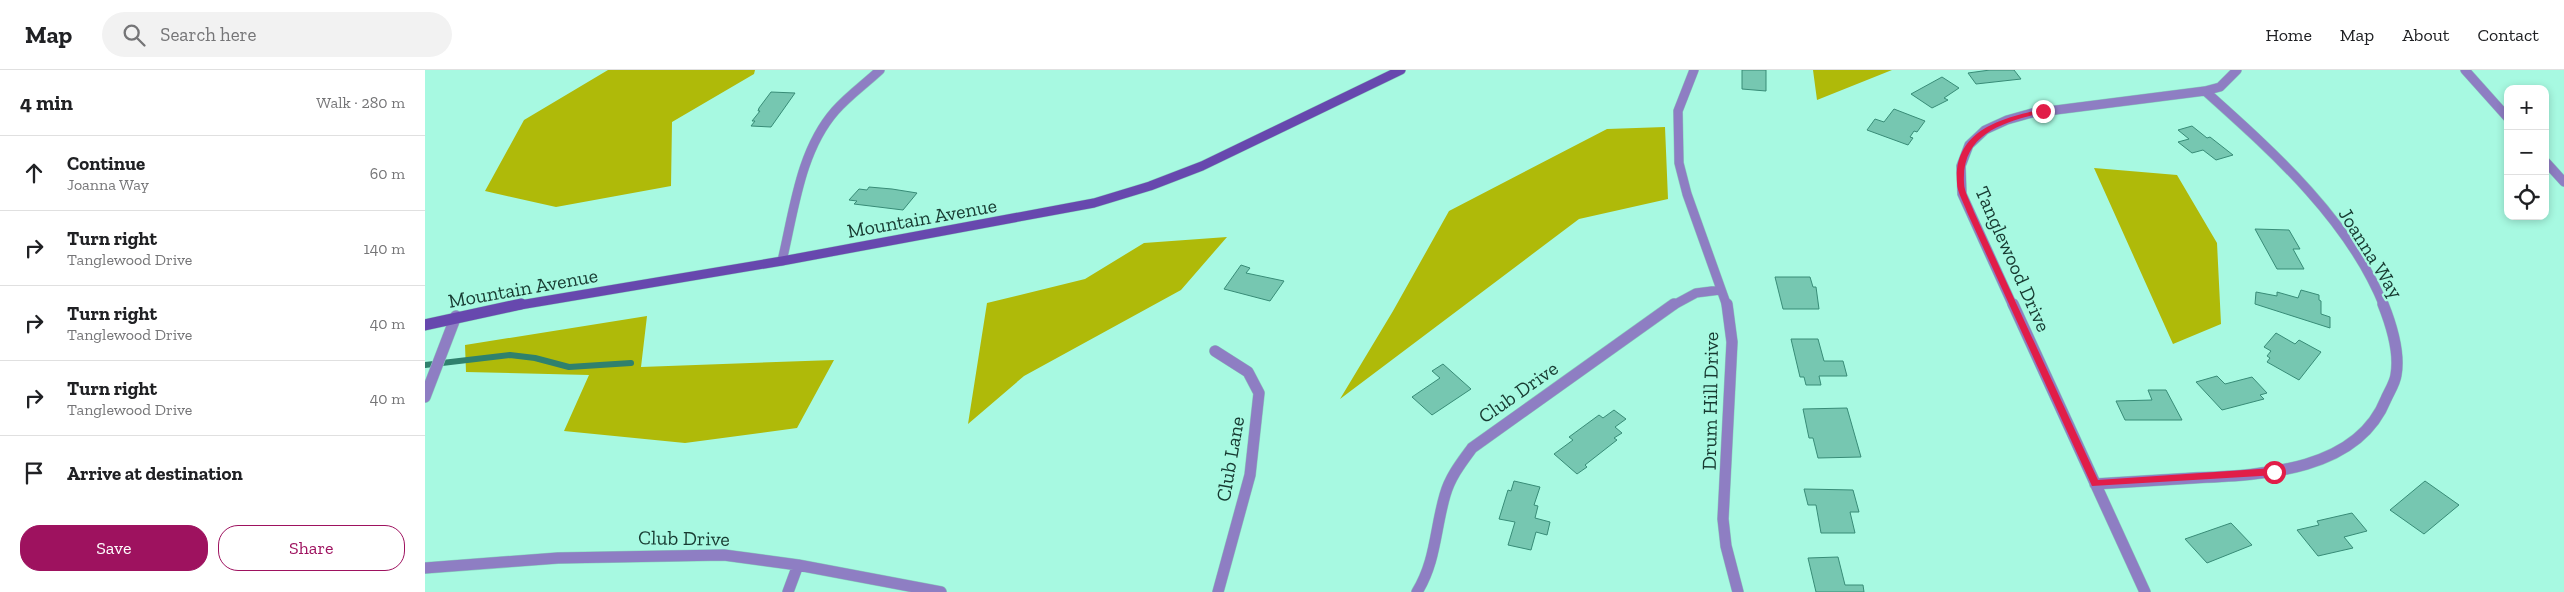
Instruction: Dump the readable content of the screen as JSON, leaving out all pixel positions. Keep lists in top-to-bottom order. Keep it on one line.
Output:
{"streets":{"main road":["Mountain Avenue"],"street":["Joanna Way","Tanglewood Drive","Club Drive","Drum Hill Drive","Club Lane"]},"crossings":[["Joanna Way","Tanglewood Drive"],["Club Drive","Drum Hill Drive"]],"page":{"header":"Map","search":"Search here","nav":["Home","Map","About","Contact"],"heading":["4 min","Walk · 280 m"],"map_buttons":["+","−"],"list":[["Continue","Joanna Way","60 m"],["Turn right","Tanglewood Drive","140 m"],["Turn right","Tanglewood Drive","40 m"],["Turn right","Tanglewood Drive","40 m"],"Arrive at destination"],"buttons":["Save","Share"]}}
